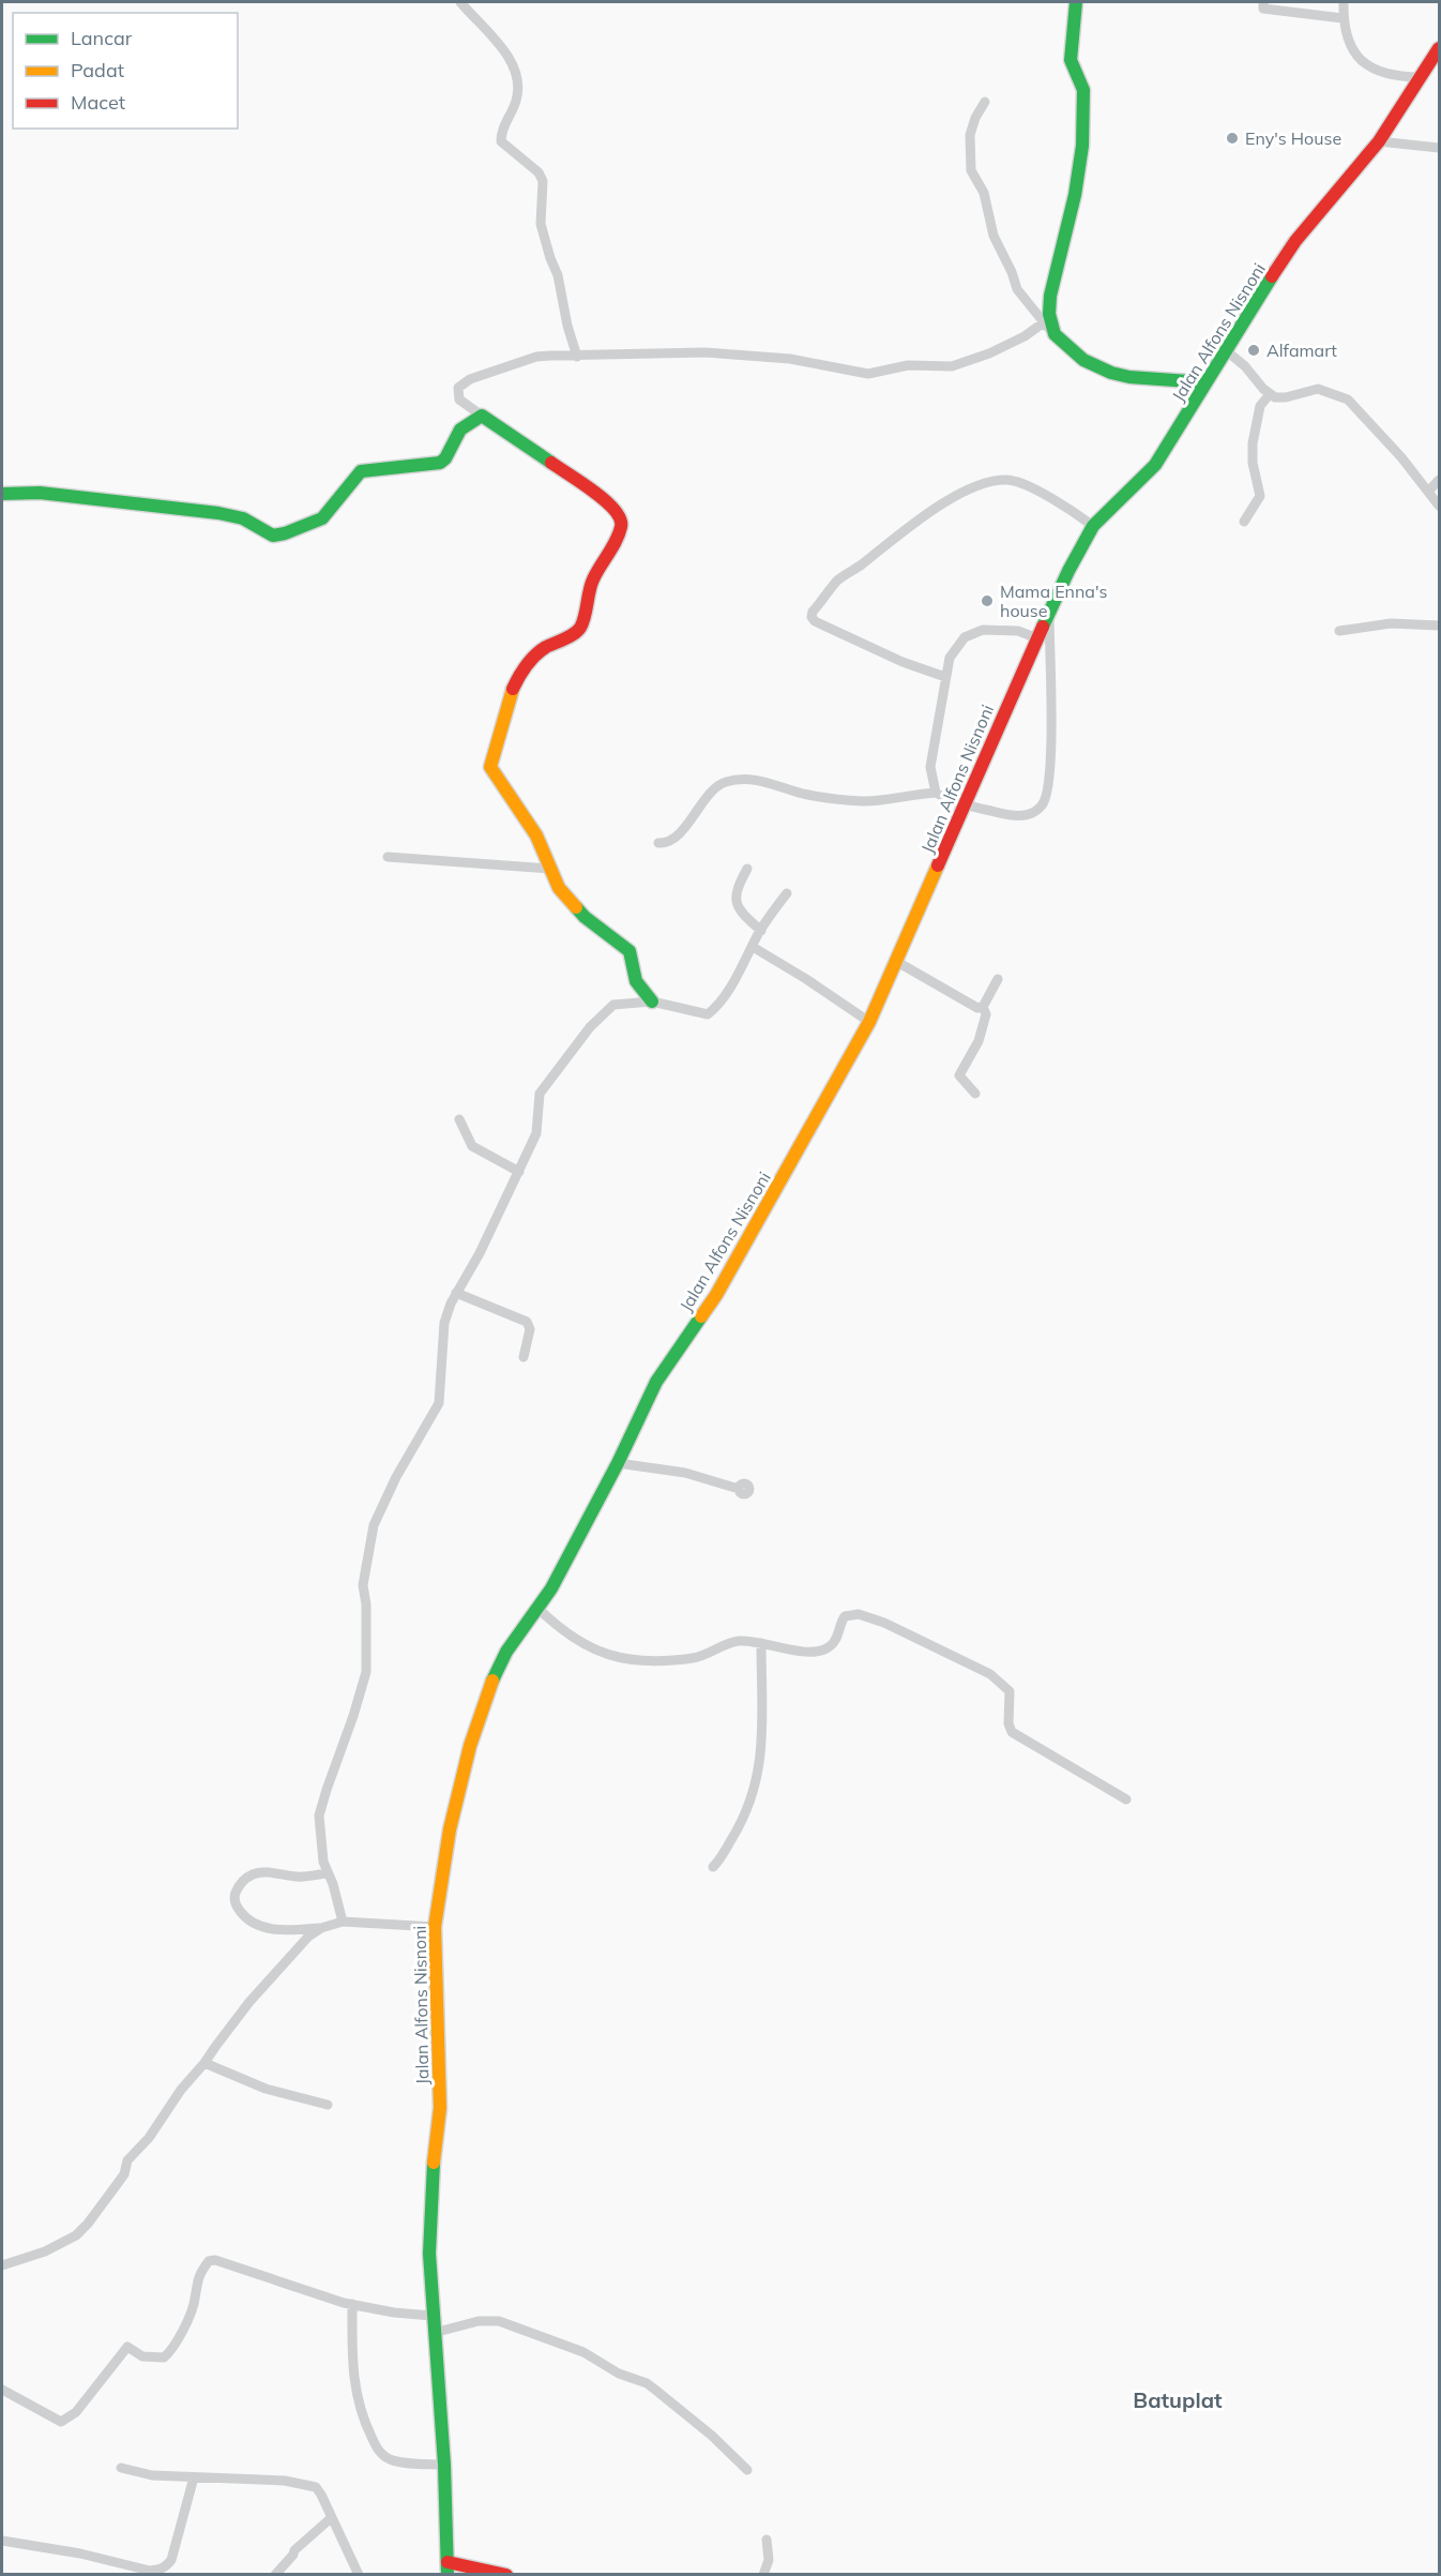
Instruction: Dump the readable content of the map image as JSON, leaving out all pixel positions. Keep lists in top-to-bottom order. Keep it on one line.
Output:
{"streets":{"main road":["Jalan Alfons Nisnoni"]},"districts":["Batuplat"],"places":["Eny's House","Alfamart","Mama Enna's house"],"legend":["Lancar","Padat","Macet"]}
